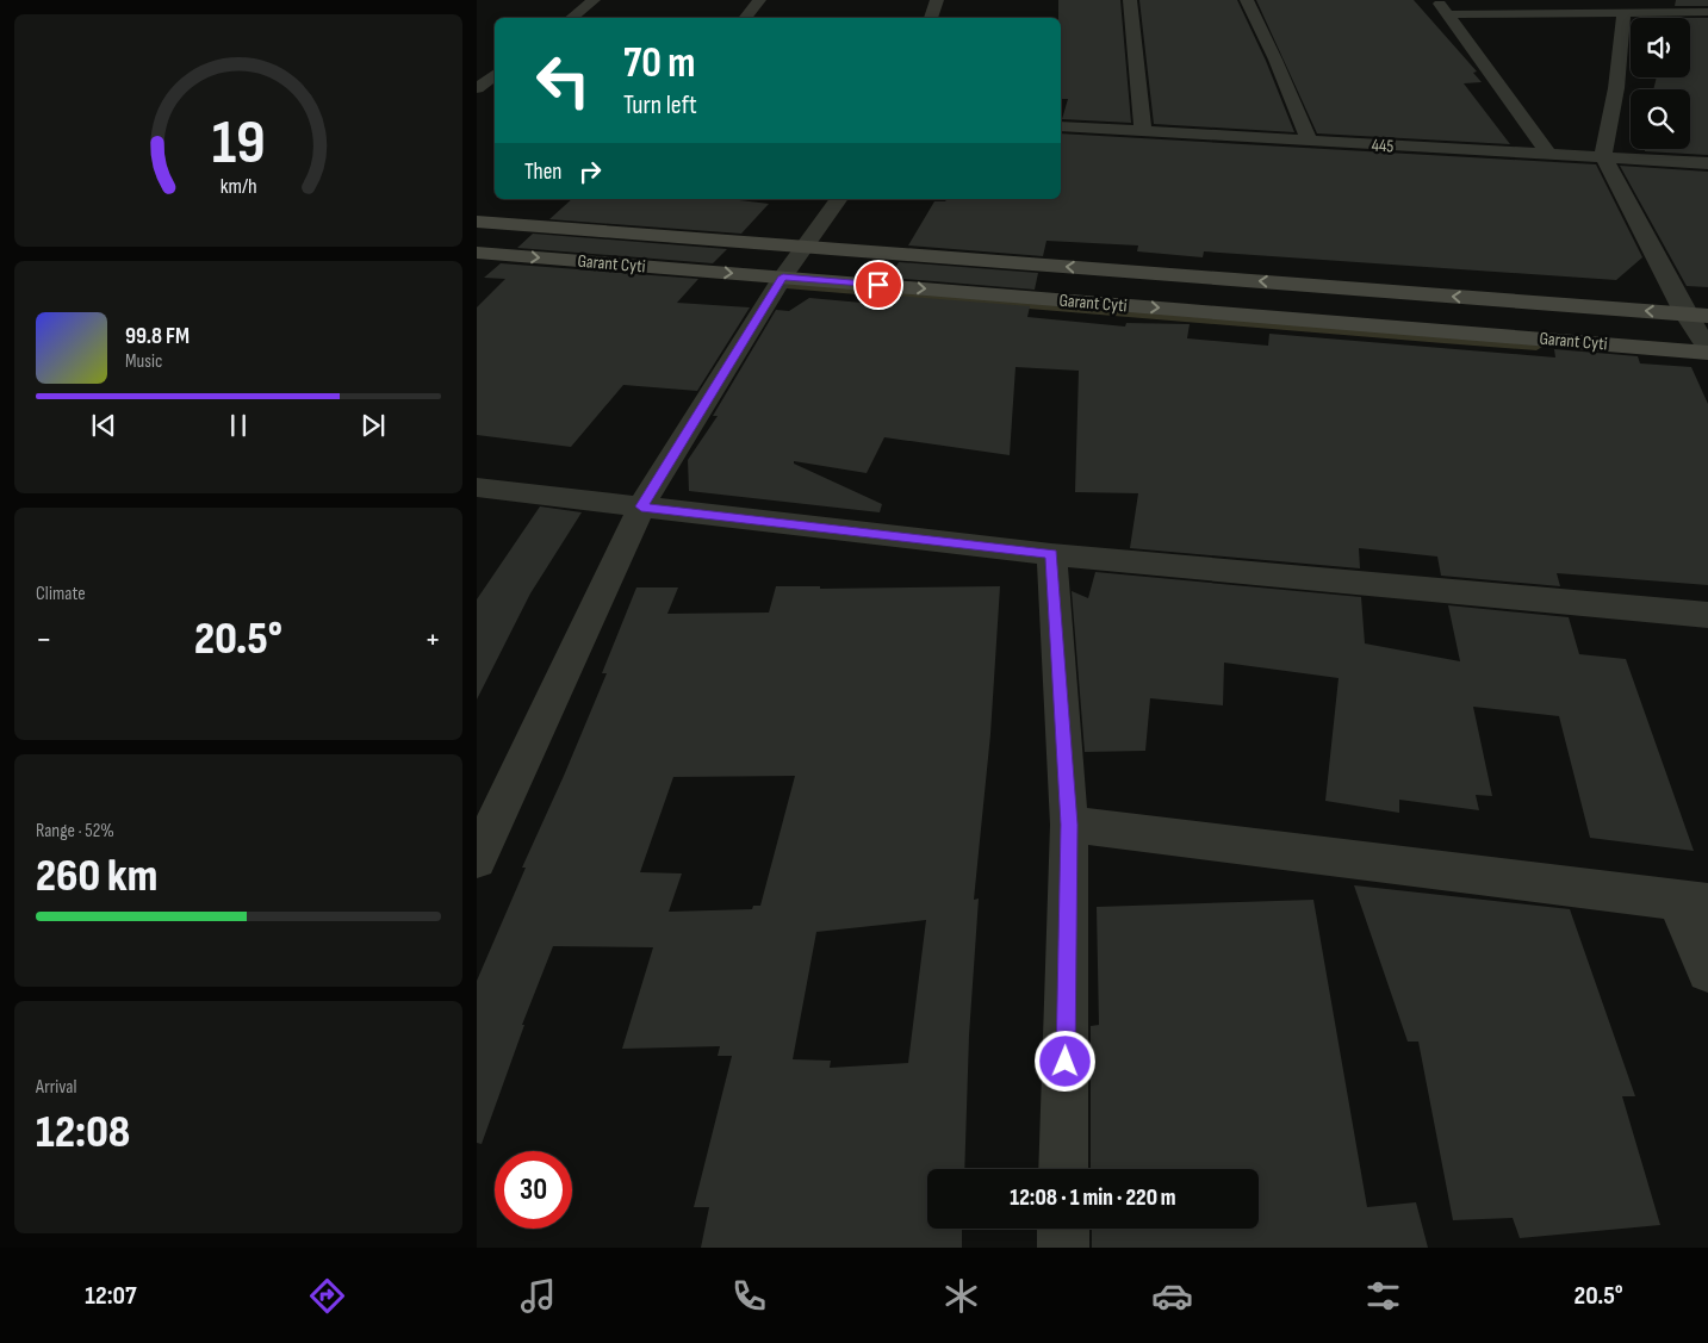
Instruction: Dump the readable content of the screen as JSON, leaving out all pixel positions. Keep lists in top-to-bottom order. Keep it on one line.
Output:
{"streets":{"main road":["Garant Cyti"],"street":["445"]},"page":{"turn":["70 m","Turn left"],"then":"Then","song":["99.8 FM","Music"],"tile":["Climate",["Range · 52%","260 km"],["Arrival","12:08"]],"heat":["−","20.5°","+"],"limit":"30","trip":"12:08 · 1 min · 220 m","tabs":["12:07","20.5°"],"gauge":["19","km/h"]}}
